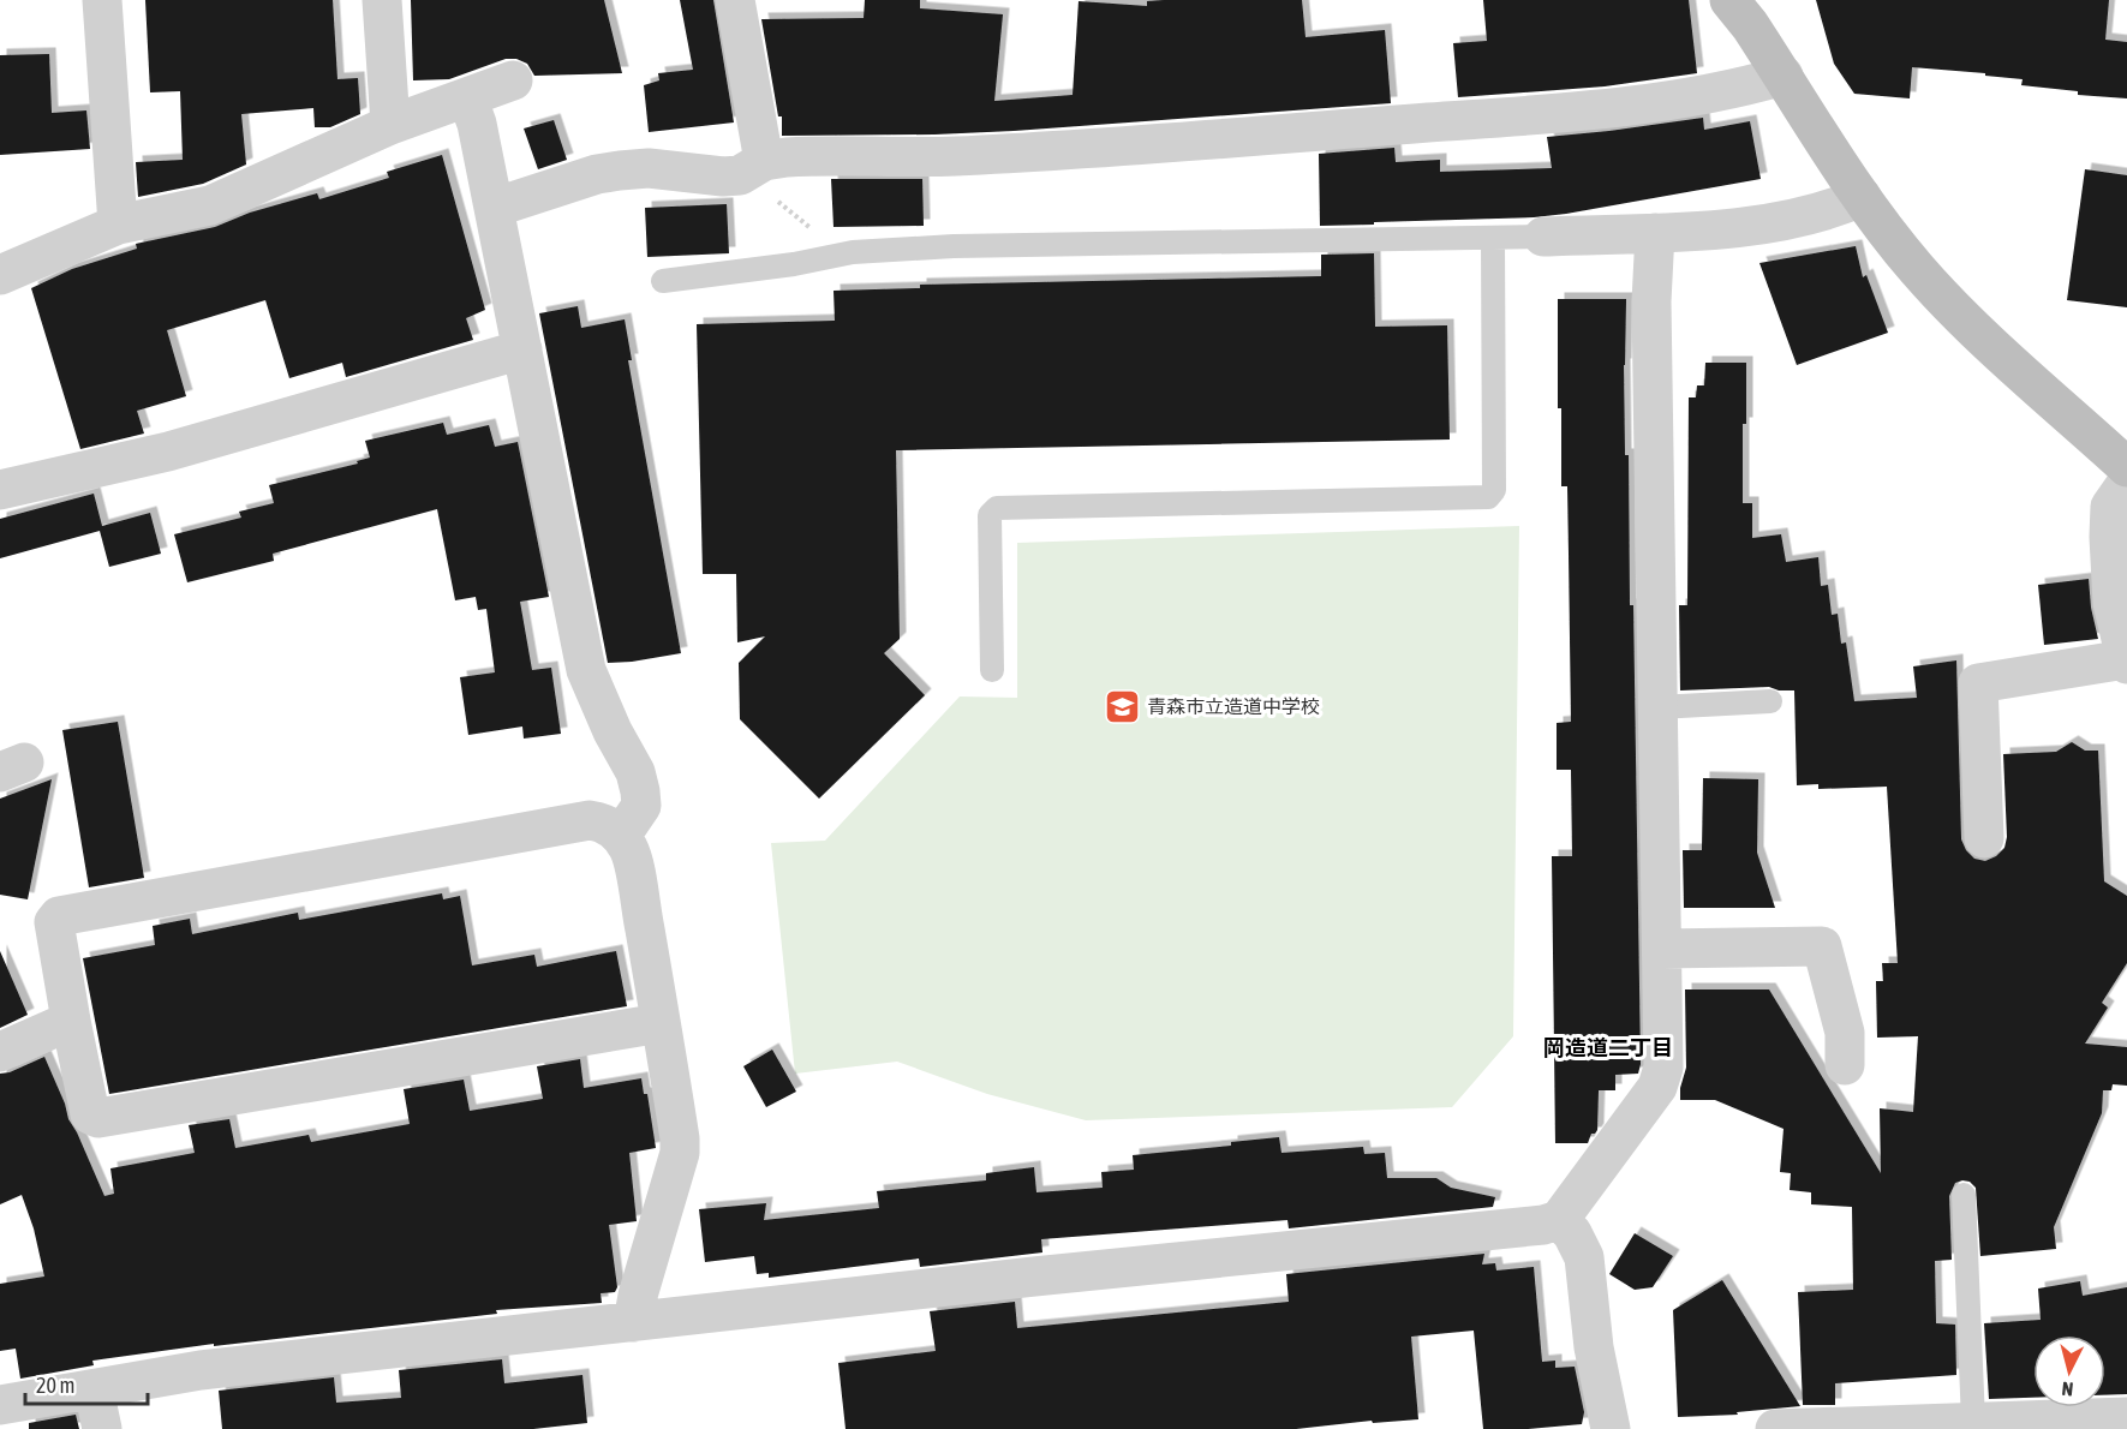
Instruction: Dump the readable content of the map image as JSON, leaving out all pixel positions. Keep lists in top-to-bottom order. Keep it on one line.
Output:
{"districts":["岡造道二丁目"],"places":{"school or university":["青森市立造道中学校"]},"scale_bar":"20 m","north":"bottom"}
